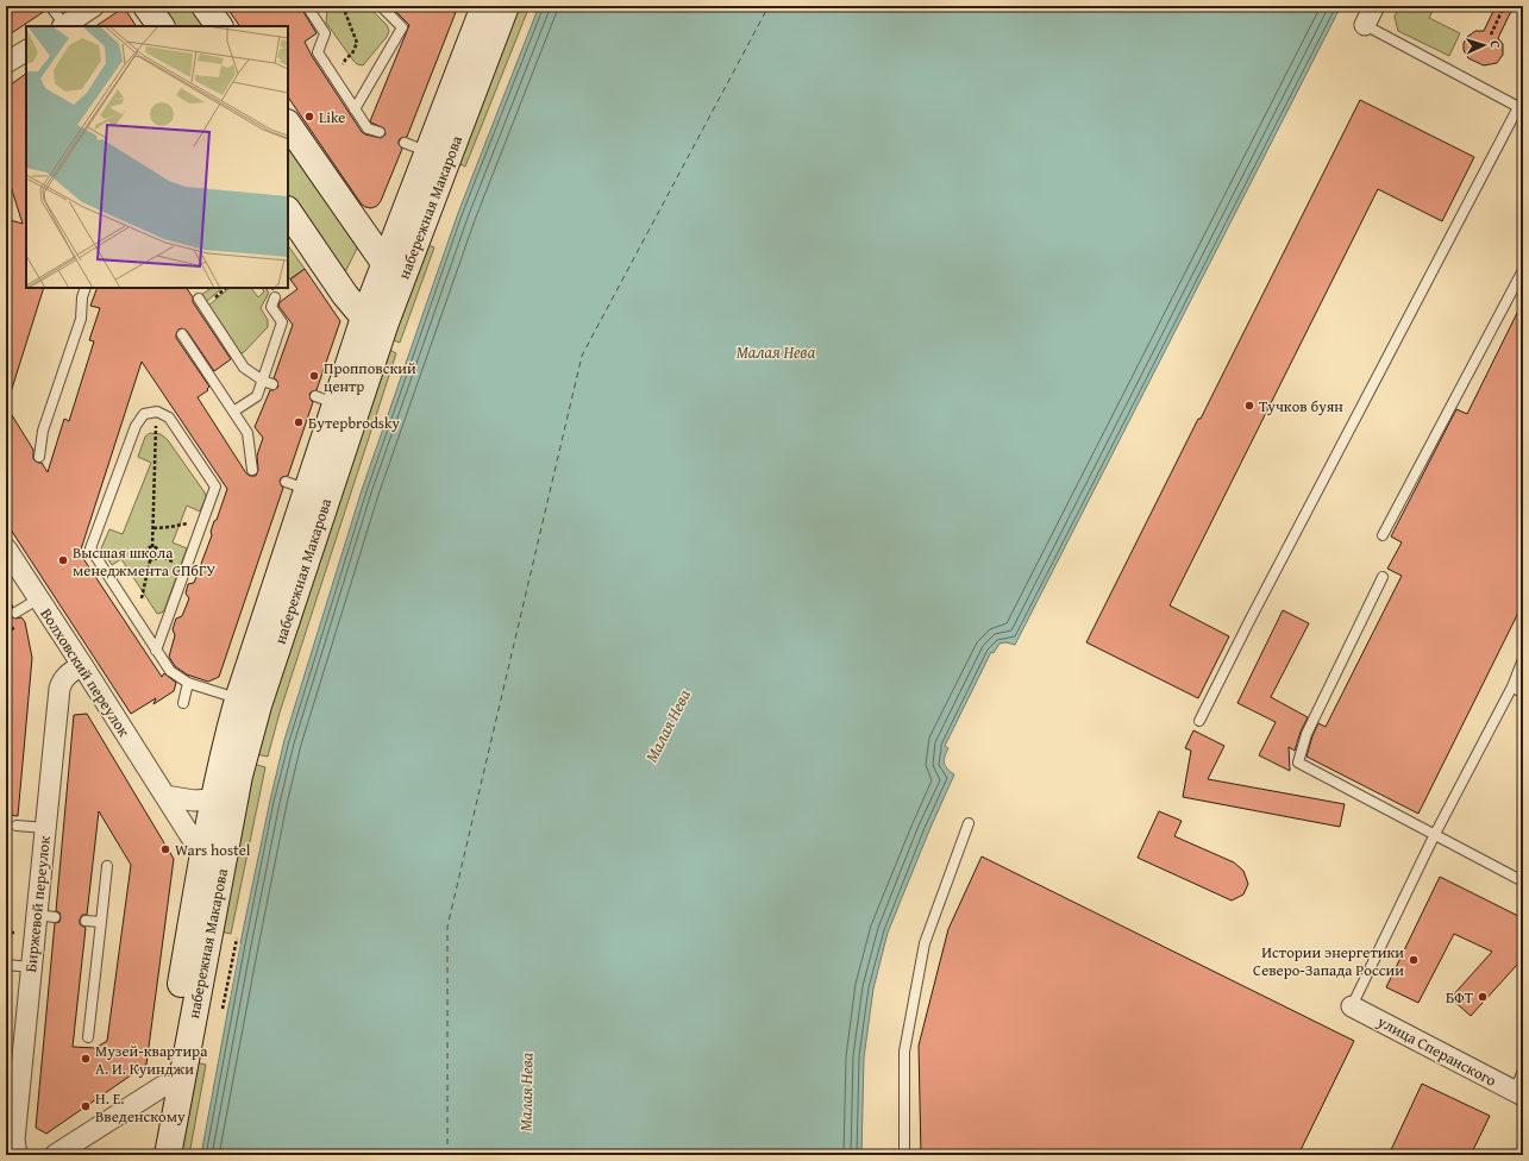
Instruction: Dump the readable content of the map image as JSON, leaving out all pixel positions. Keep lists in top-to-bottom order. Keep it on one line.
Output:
{"streets":{"main road":["набережная Макарова"],"street":["Волховский переулок","Биржевой переулок","улица Сперанского"]},"crossings":[["набережная Макарова","Волховский переулок"],["Волховский переулок","Биржевой переулок"]],"water":["Малая Нева"],"places":["Like","Пропповский центр","Тучков буян","Бутерbrodsky","Высшая школа менеджмента СПбГУ","Wars hostel","Истории энергетики Северо-Запада России","БФТ","Музей-квартира А. И. Куинджи","Н. Е. Введенскому"],"north":"right"}
